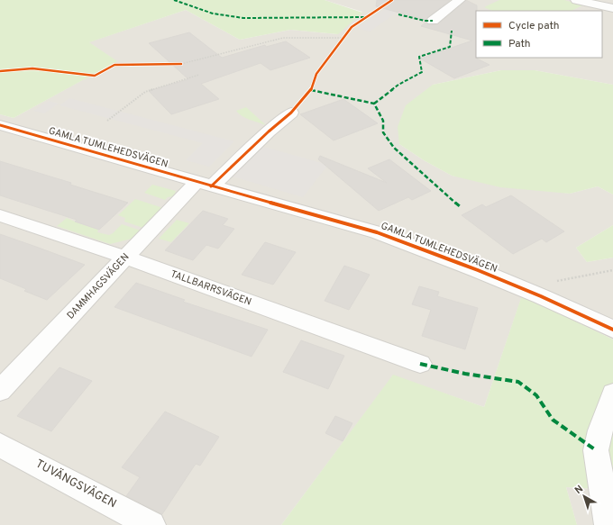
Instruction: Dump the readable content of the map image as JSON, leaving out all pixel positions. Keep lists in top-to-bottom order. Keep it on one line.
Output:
{"streets":{"street":["GAMLA TUMLEHEDSVÄGEN","DAMMHAGSVÄGEN","TALLBARRSVÄGEN","TUVÄNGSVÄGEN"]},"crossings":[["GAMLA TUMLEHEDSVÄGEN","DAMMHAGSVÄGEN"],["DAMMHAGSVÄGEN","TALLBARRSVÄGEN"]],"legend":["Cycle path","Path"],"north":"top left"}
